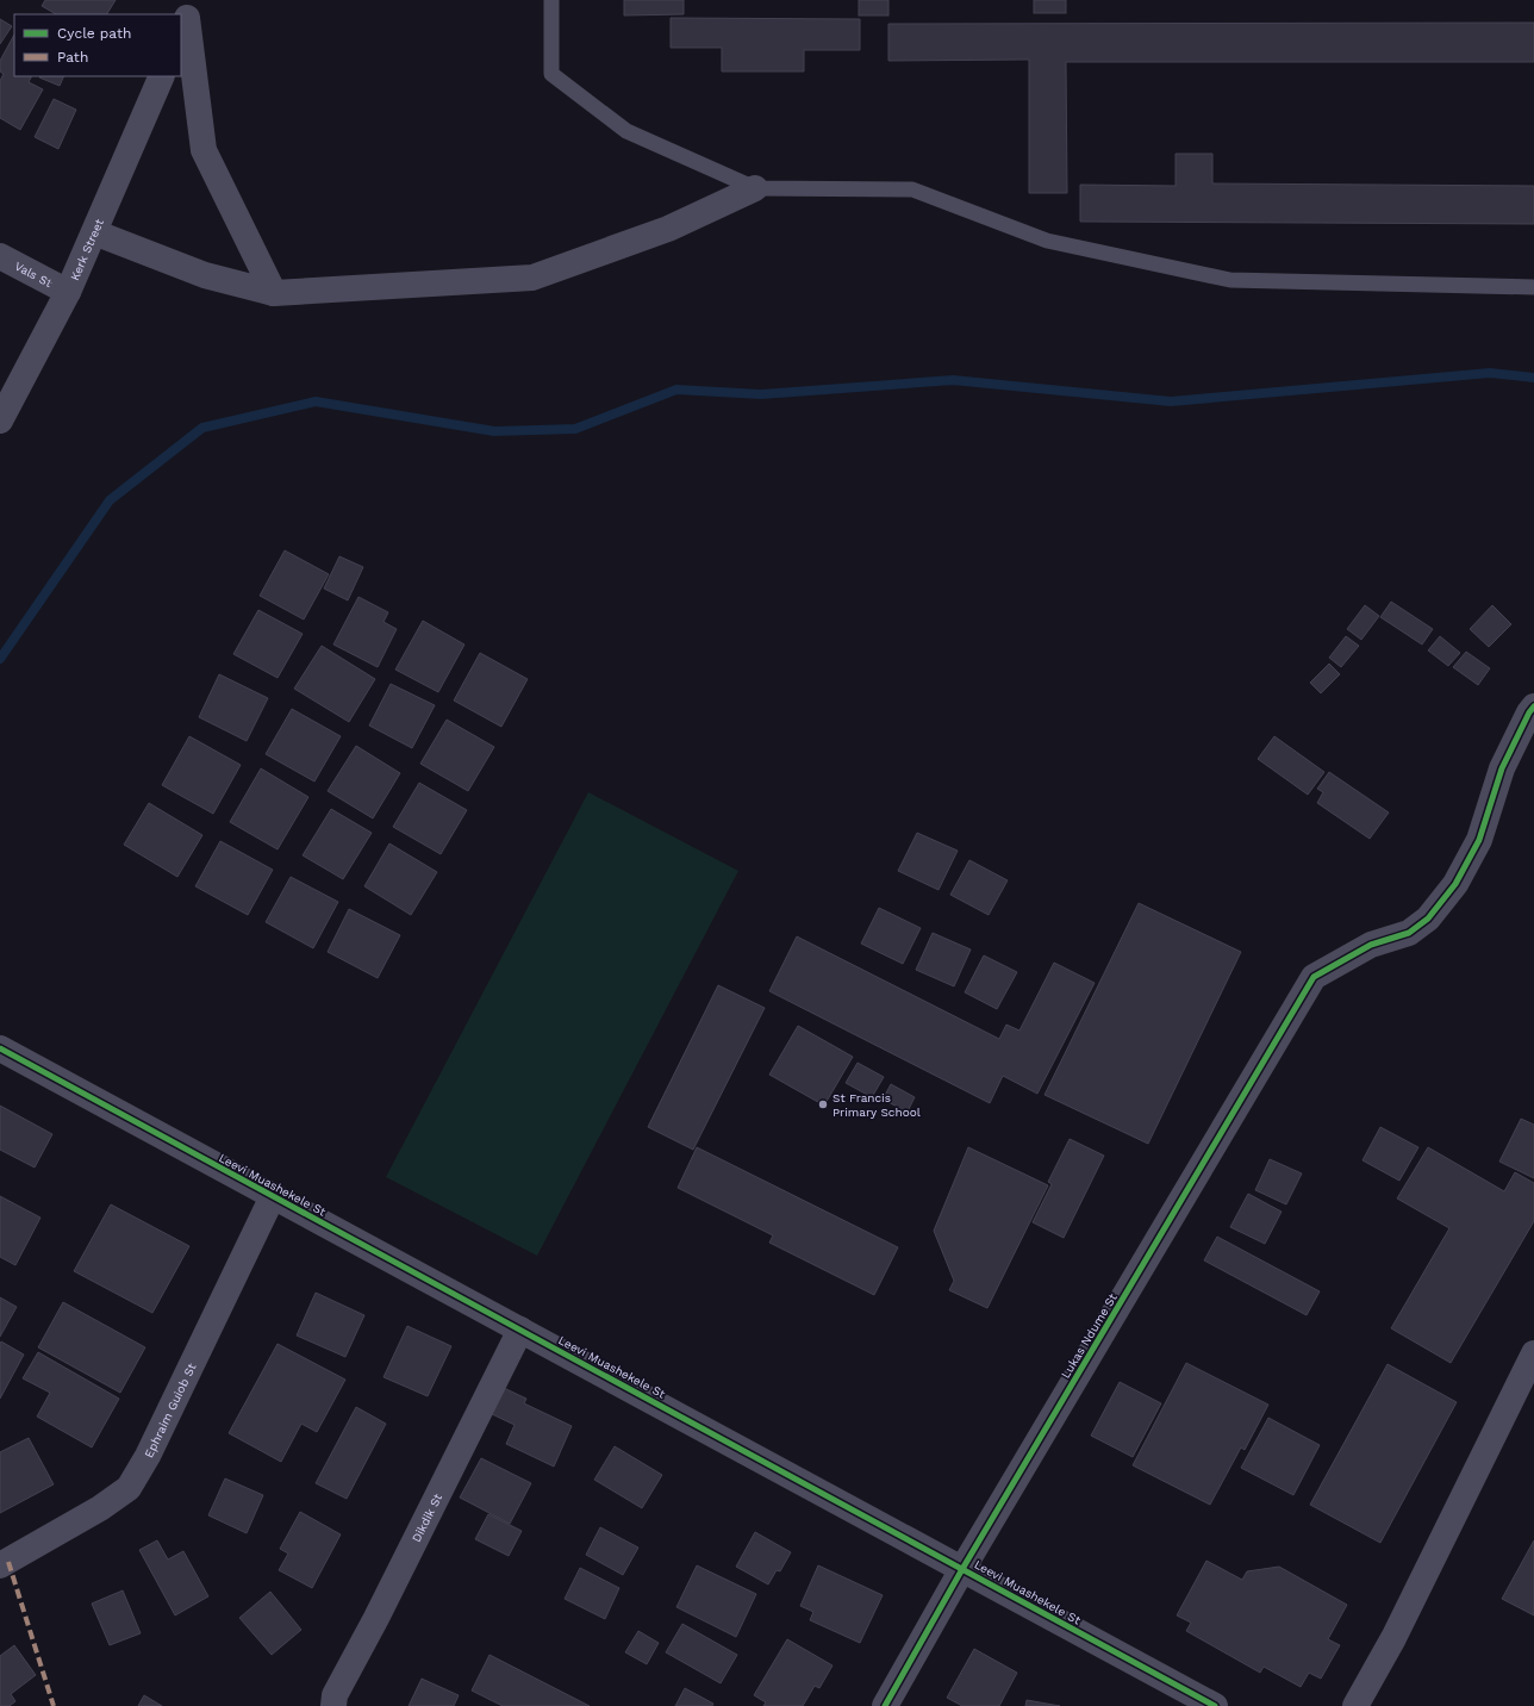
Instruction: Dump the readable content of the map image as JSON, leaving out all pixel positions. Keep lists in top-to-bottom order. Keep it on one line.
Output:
{"streets":{"street":["Kerk Street","Vals St","Leevi Muashekele St","Lukas Ndume St","Ephraim Guiob St","Dikdik St"]},"crossings":[["Kerk Street","Vals St"],["Leevi Muashekele St","Lukas Ndume St"],["Leevi Muashekele St","Ephraim Guiob St"],["Leevi Muashekele St","Dikdik St"]],"places":["St Francis Primary School"],"legend":["Cycle path","Path"]}
